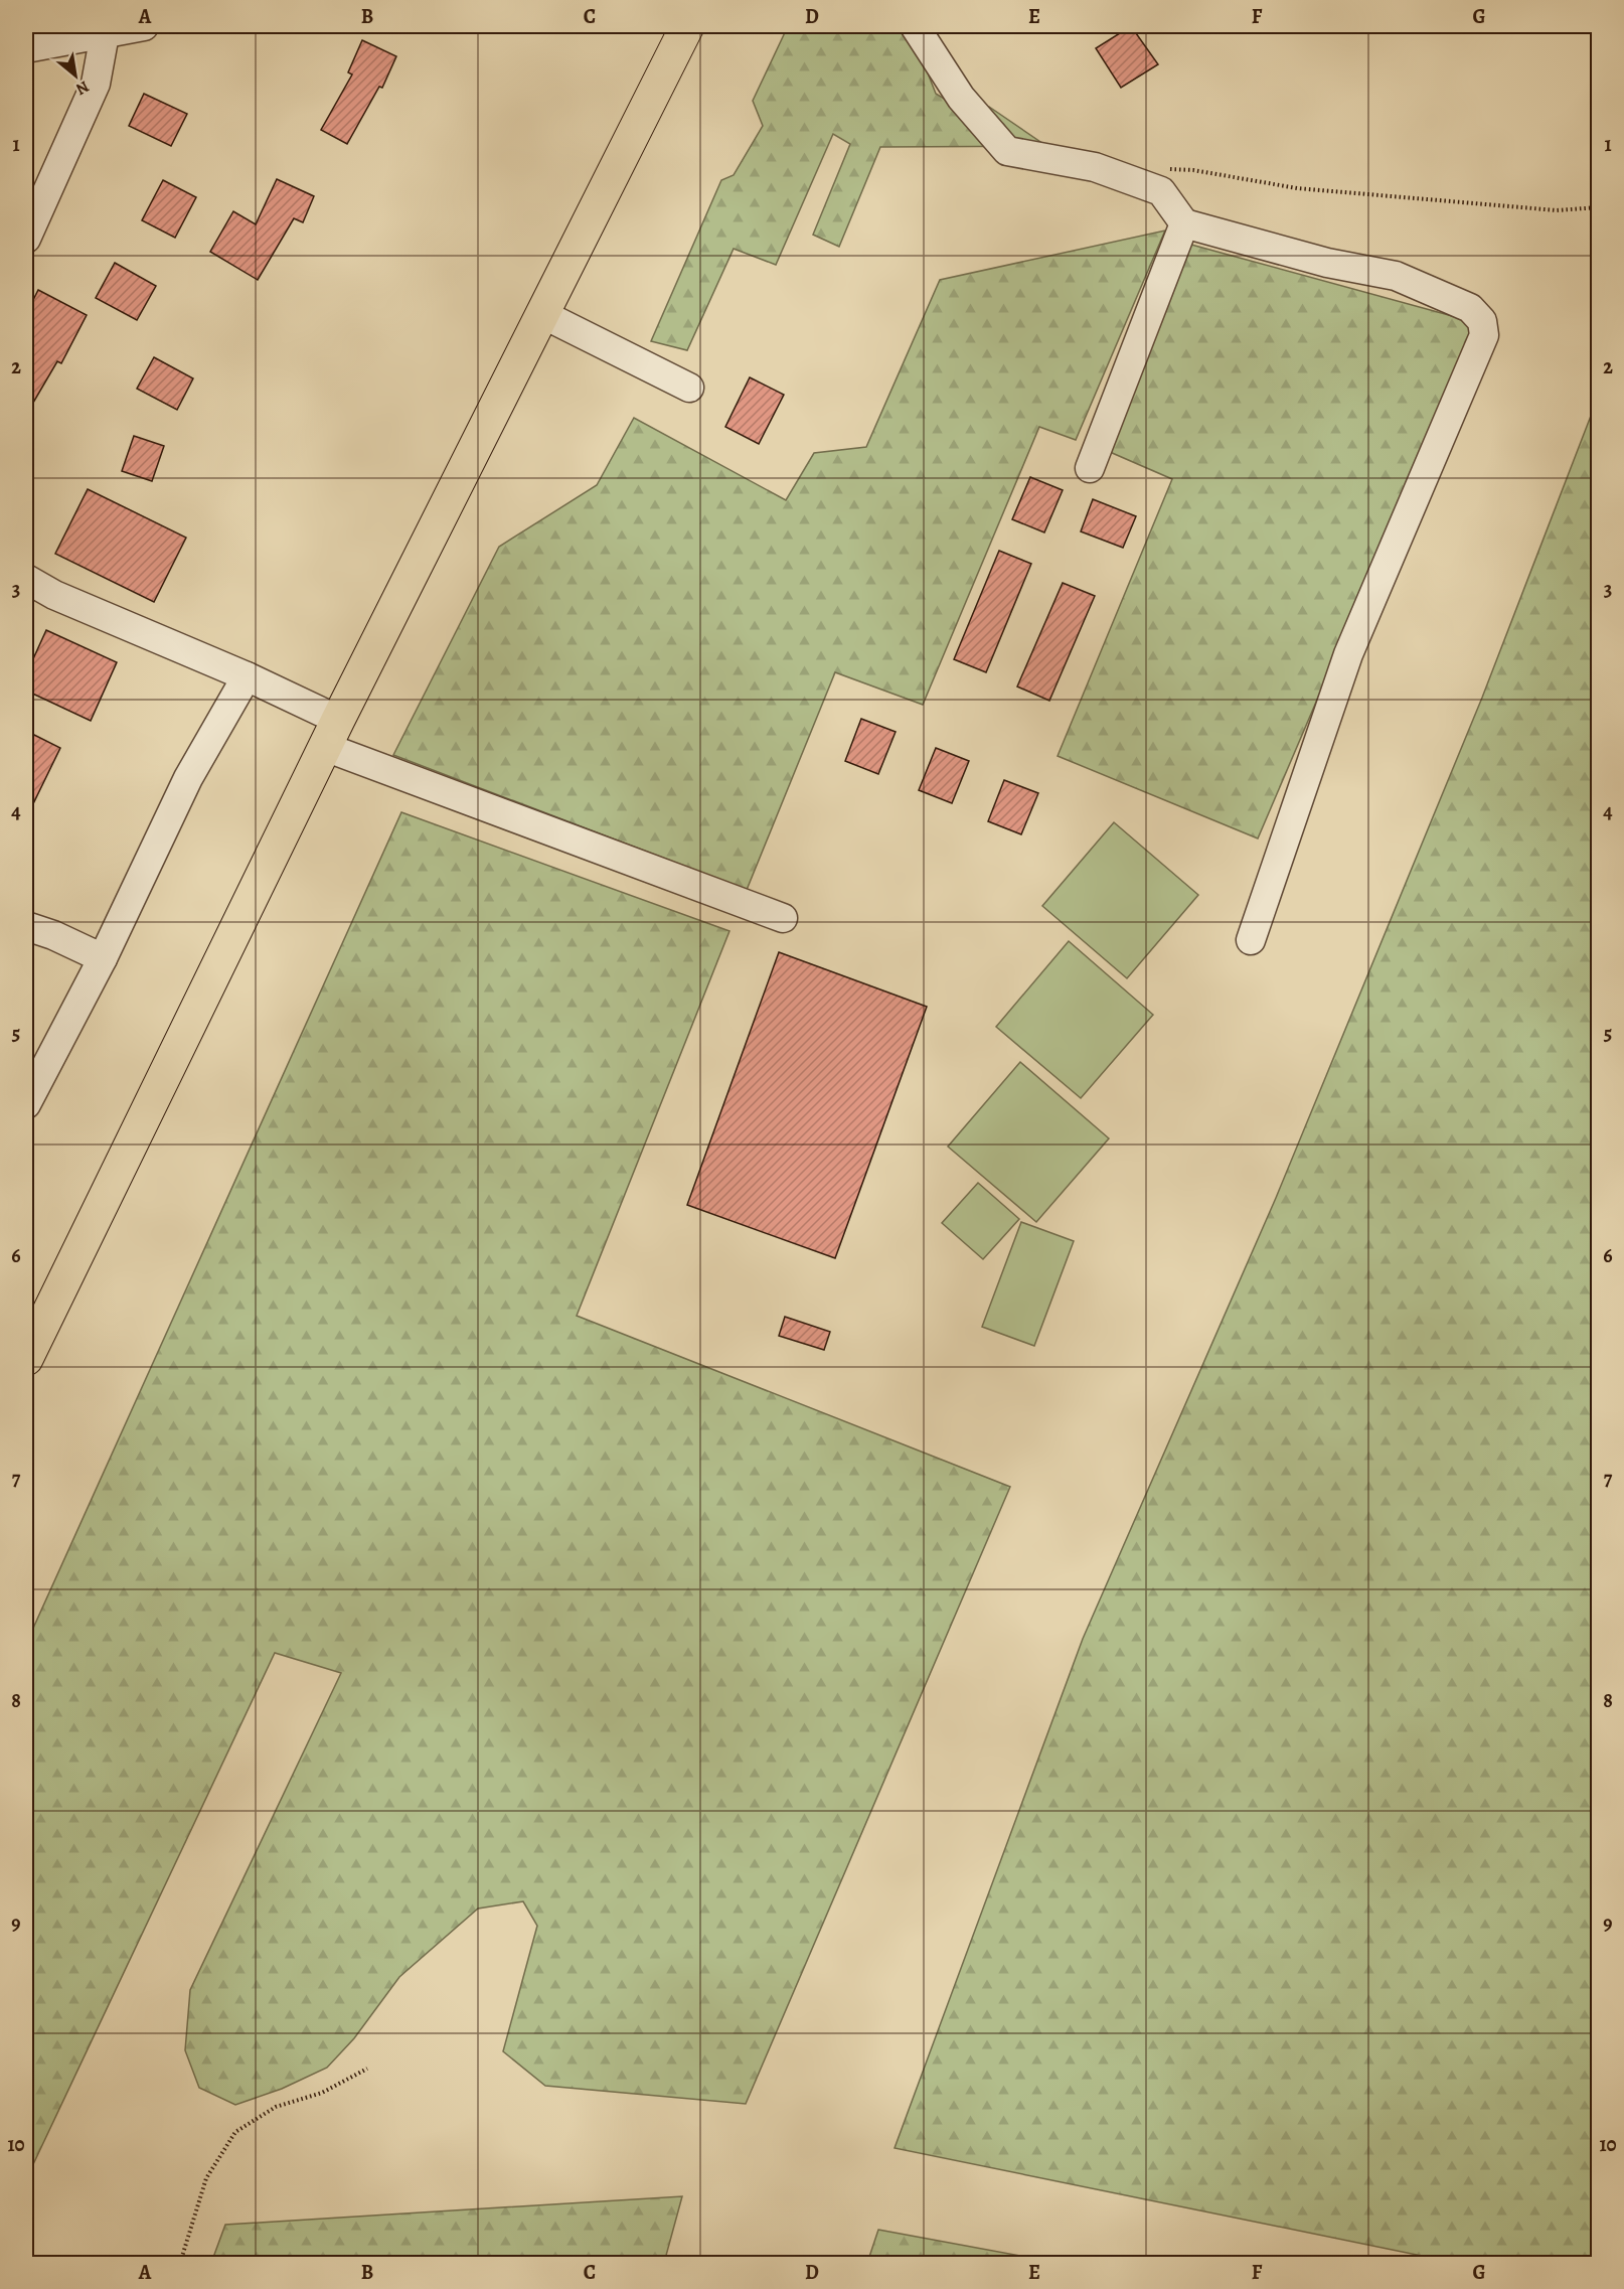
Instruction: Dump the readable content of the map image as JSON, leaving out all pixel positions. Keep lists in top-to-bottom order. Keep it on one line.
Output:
{"north":"bottom right","grid":{"columns":["A","B","C","D","E","F","G"],"rows":["1","2","3","4","5","6","7","8","9","10"]}}
